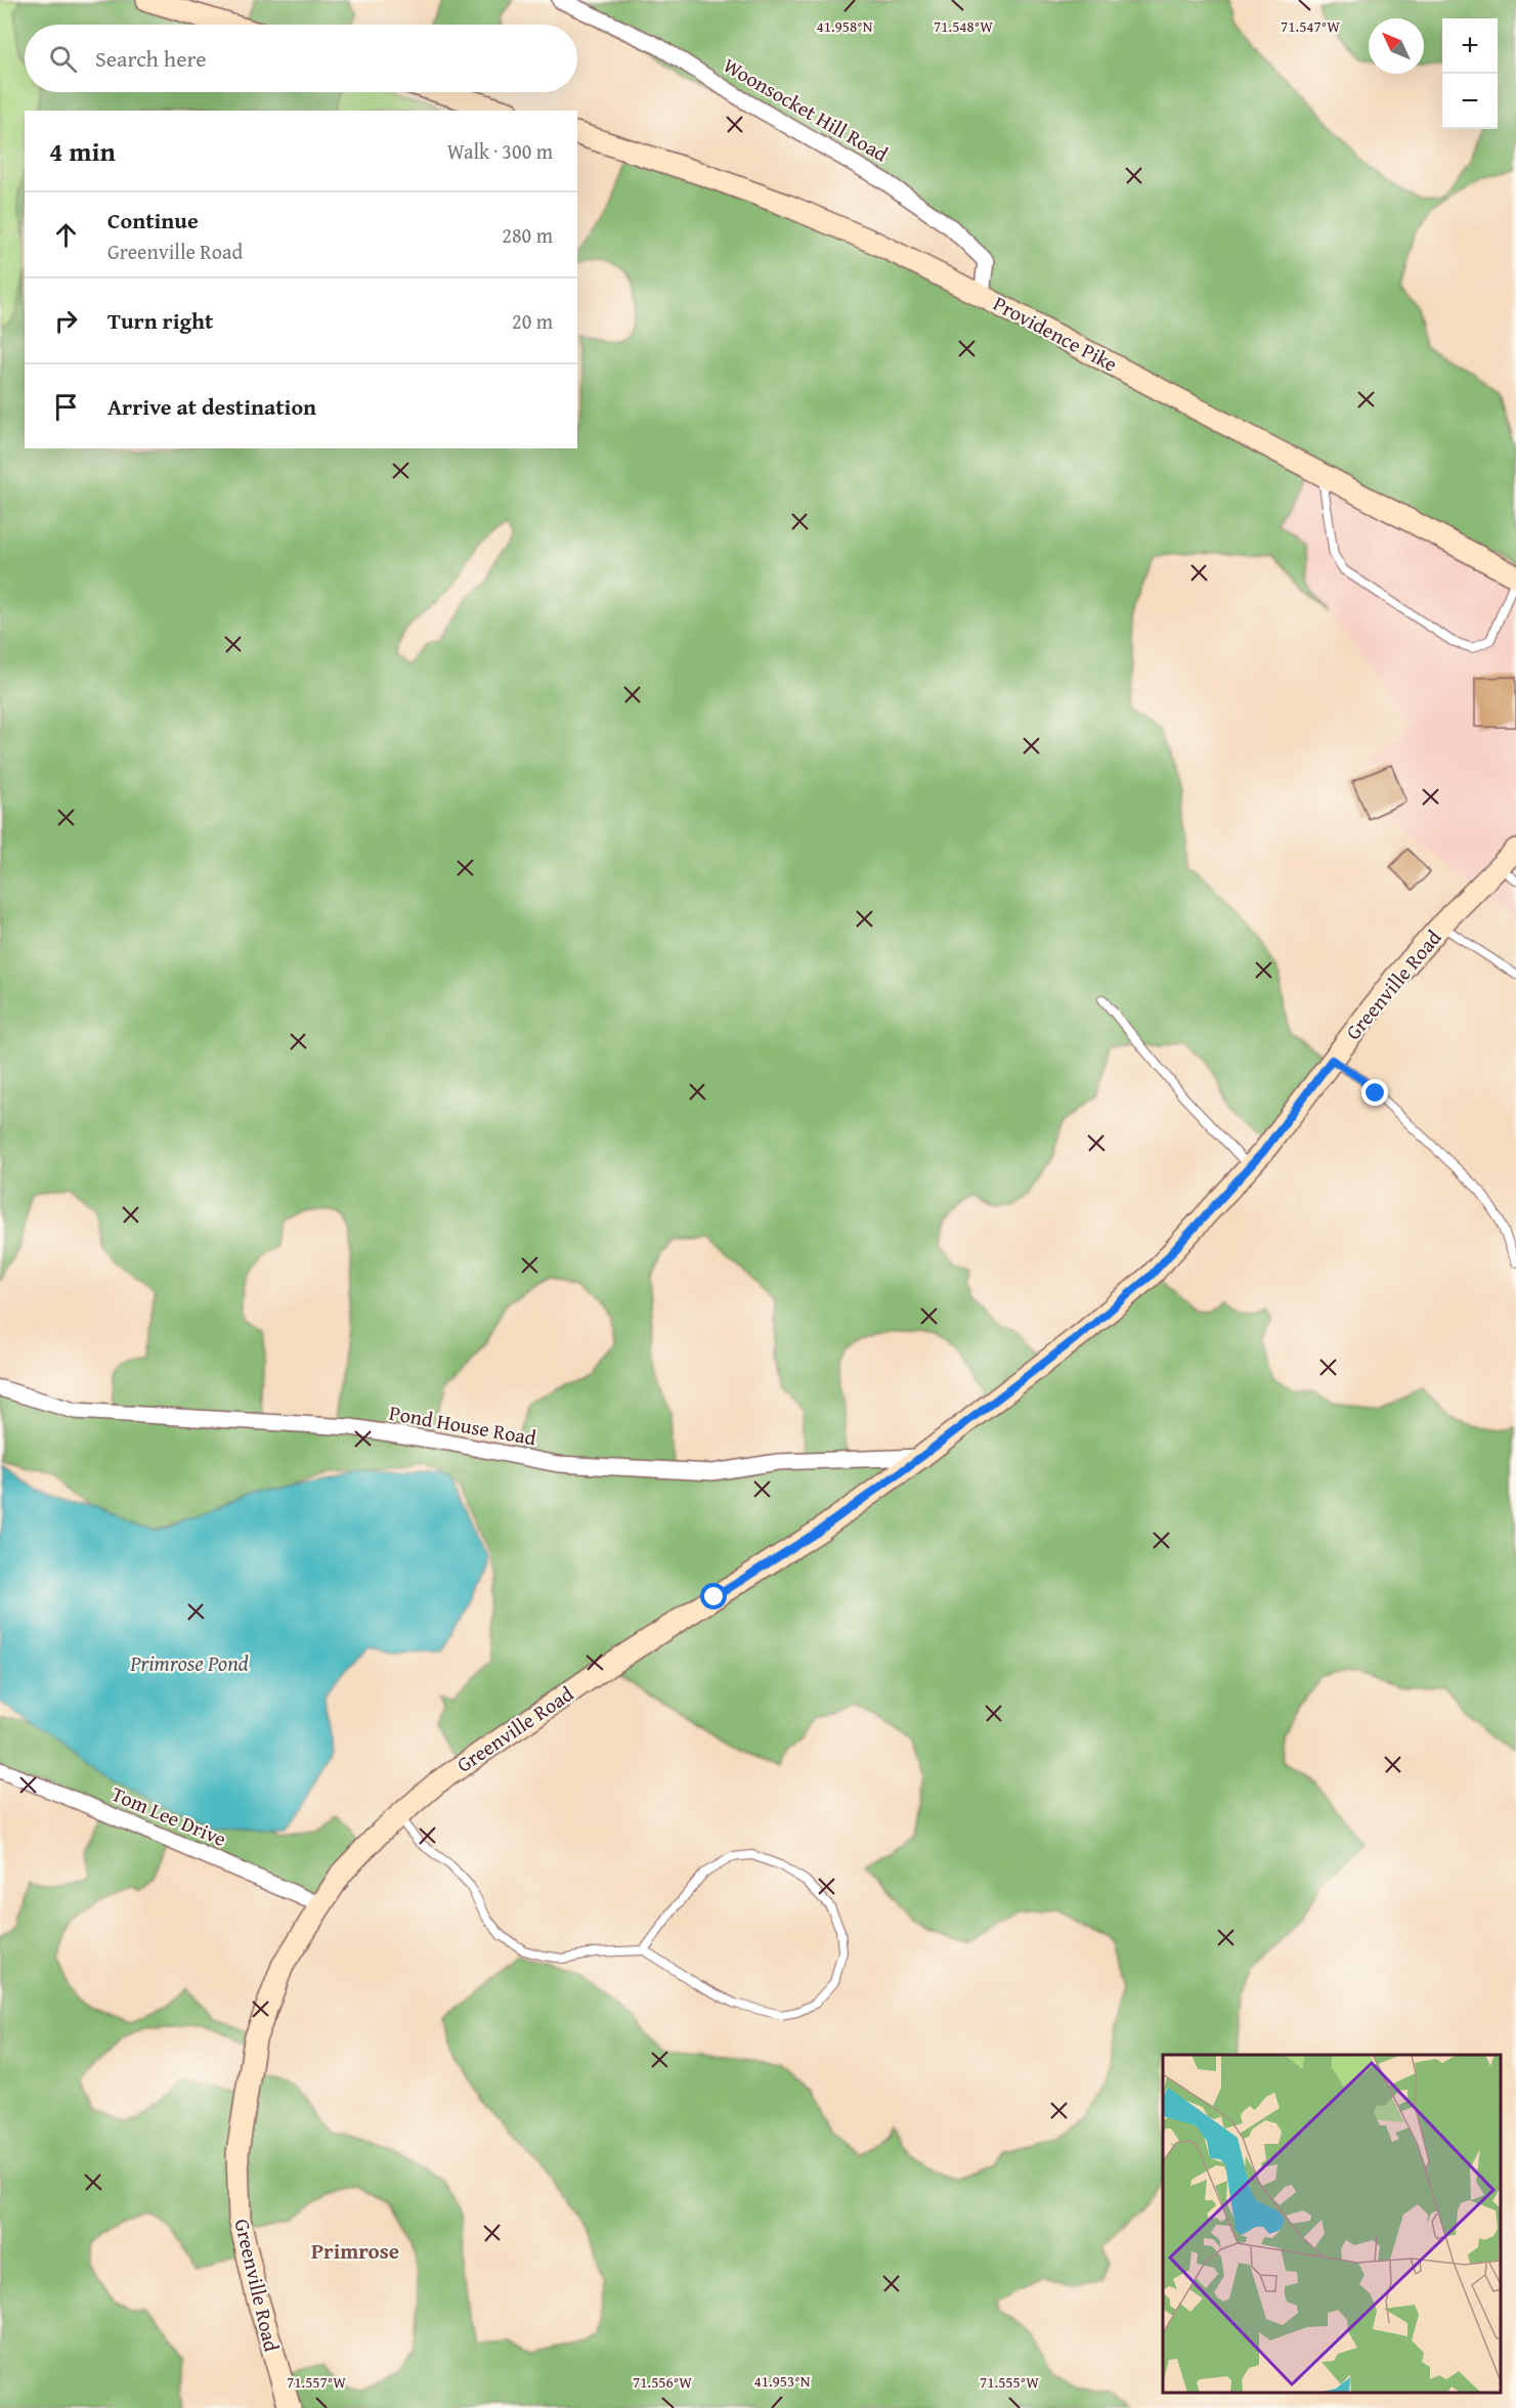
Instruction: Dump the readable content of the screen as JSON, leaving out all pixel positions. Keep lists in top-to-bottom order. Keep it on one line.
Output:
{"streets":{"main road":["Providence Pike","Greenville Road"],"street":["Woonsocket Hill Road","Pond House Road","Tom Lee Drive"]},"crossings":[["Woonsocket Hill Road","Providence Pike"],["Greenville Road","Pond House Road"],["Greenville Road","Tom Lee Drive"]],"districts":["Primrose"],"water":["Primrose Pond"],"north":"top left","page":{"map_buttons":["+","−"],"search":"Search here","heading":["4 min","Walk · 300 m"],"list":[["Continue","Greenville Road","280 m"],["Turn right","20 m"],"Arrive at destination"]},"coordinates":["71.548°W","71.547°W","41.958°N","41.953°N","71.557°W","71.556°W","71.555°W"]}
